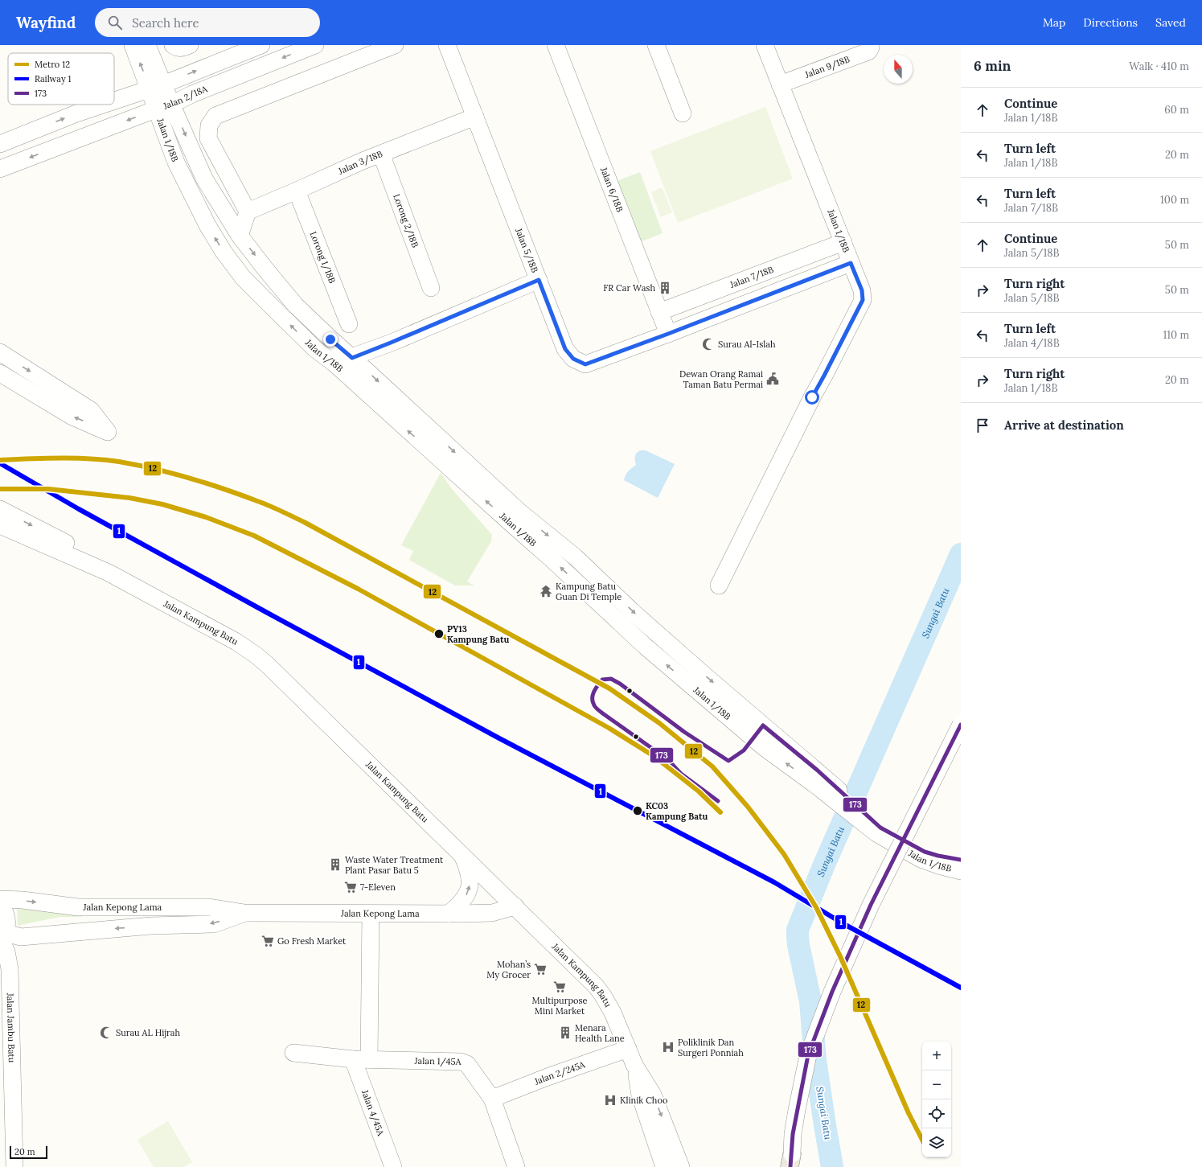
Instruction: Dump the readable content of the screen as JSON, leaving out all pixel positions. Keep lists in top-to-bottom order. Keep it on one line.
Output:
{"streets":{"street":["Jalan 9/18B","Jalan 2/18A","Jalan 1/18B","Jalan 3/18B","Jalan 6/18B","Lorong 2/18B","Jalan 5/18B","Lorong 1/18B","Jalan 7/18B","Jalan Kampung Batu","Jalan Kepong Lama","Jalan Jambu Batu","Jalan 1/45A","Jalan 2/245A","Jalan 4/45A"]},"crossings":[["Jalan 9/18B","Jalan 1/18B"],["Jalan 2/18A","Jalan 1/18B"],["Jalan 1/18B","Jalan 7/18B"],["Jalan 3/18B","Lorong 2/18B"],["Jalan 3/18B","Jalan 5/18B"],["Jalan 3/18B","Lorong 1/18B"],["Jalan 6/18B","Jalan 5/18B"],["Jalan 6/18B","Jalan 7/18B"],["Jalan Kampung Batu","Jalan Kepong Lama"],["Jalan Kampung Batu","Jalan 2/245A"],["Jalan Kepong Lama","Jalan Jambu Batu"],["Jalan 1/45A","Jalan 2/245A"],["Jalan 1/45A","Jalan 4/45A"]],"water":["Sungai Batu"],"places":{"building":["FR Car Wash","Waste Water Treatment Plant Pasar Batu 5","Menara Health Lane"],"mosque":["Surau Al-Islah","Surau AL Hijrah"],"public building":["Dewan Orang Ramai Taman Batu Permai"],"temple":["Kampung Batu Guan Di Temple"],"other":["PY13 Kampung Batu","KC03 Kampung Batu"],"supermarket":["7-Eleven","Go Fresh Market","Mohan’s My Grocer","Multipurpose Mini Market"],"hospital":["Poliklinik Dan Surgeri Ponniah","Klinik Choo"]},"lines":["metro line 12","rail line 1","transit line 173"],"legend":["Metro 12","Railway 1","173"],"scale_bar":"20 m","north":"top","page":{"header":"Wayfind","search":"Search here","nav":["Map","Directions","Saved"],"heading":["6 min","Walk · 410 m"],"list":[["Continue","Jalan 1/18B","60 m"],["Turn left","Jalan 1/18B","20 m"],["Turn left","Jalan 7/18B","100 m"],["Continue","Jalan 5/18B","50 m"],["Turn right","Jalan 5/18B","50 m"],["Turn left","Jalan 4/18B","110 m"],["Turn right","Jalan 1/18B","20 m"],"Arrive at destination"],"map_buttons":["+","−"],"scale":"20 m"}}
